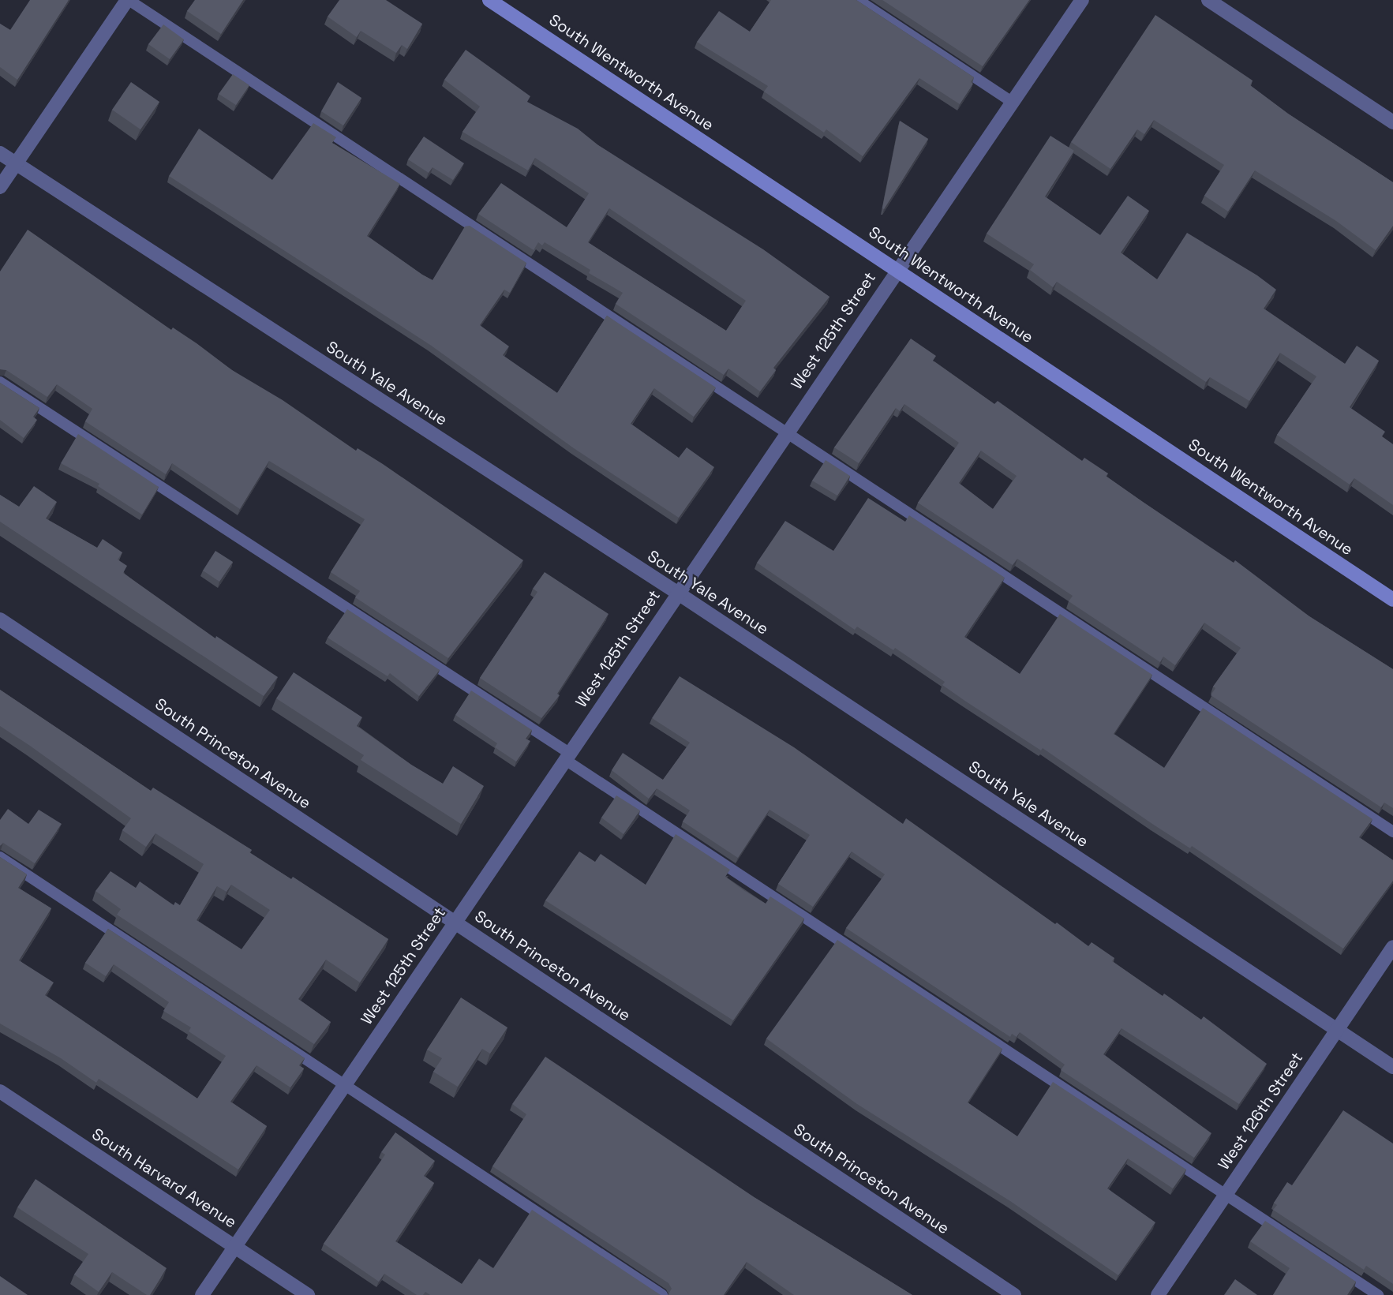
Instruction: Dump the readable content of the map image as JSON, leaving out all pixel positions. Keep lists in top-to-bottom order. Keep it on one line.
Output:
{"streets":{"street":["South Wentworth Avenue","West 125th Street","South Yale Avenue","South Princeton Avenue","West 126th Street","South Harvard Avenue"]},"crossings":[["South Wentworth Avenue","West 125th Street"],["West 125th Street","South Yale Avenue"],["West 125th Street","South Princeton Avenue"],["West 125th Street","South Harvard Avenue"],["South Yale Avenue","West 126th Street"]]}
